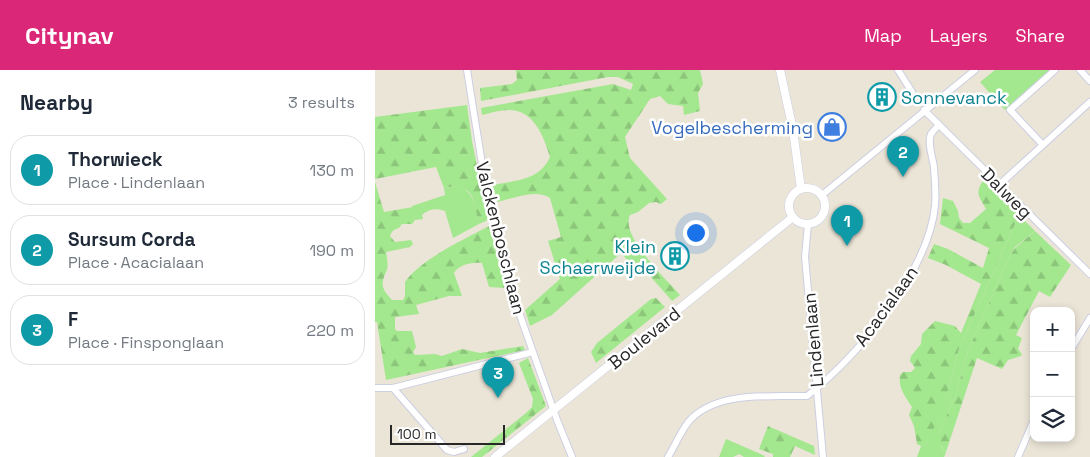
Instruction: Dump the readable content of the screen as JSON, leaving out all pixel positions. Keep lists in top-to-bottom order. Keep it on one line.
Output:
{"streets":{"street":["Dalweg","Valckenboschlaan","Acacialaan","Boulevard","Lindenlaan"]},"crossings":[["Dalweg","Acacialaan"],["Valckenboschlaan","Boulevard"],["Acacialaan","Lindenlaan"],["Boulevard","Lindenlaan"]],"places":{"building":["Sonnevanck","Klein Schaerweijde"],"shop":["Vogelbescherming"]},"scale_bar":"100 m","page":{"header":"Citynav","nav":["Map","Layers","Share"],"heading":["Nearby","3 results"],"list":[{"mark":"1","name":"Thorwieck","note":"Place · Lindenlaan","value":"130 m"},{"mark":"2","name":"Sursum Corda","note":"Place · Acacialaan","value":"190 m"},{"mark":"3","name":"F","note":"Place · Finsponglaan","value":"220 m"}],"pins":["2","1","3"],"map_buttons":["+","−"],"scale":"100 m"}}
